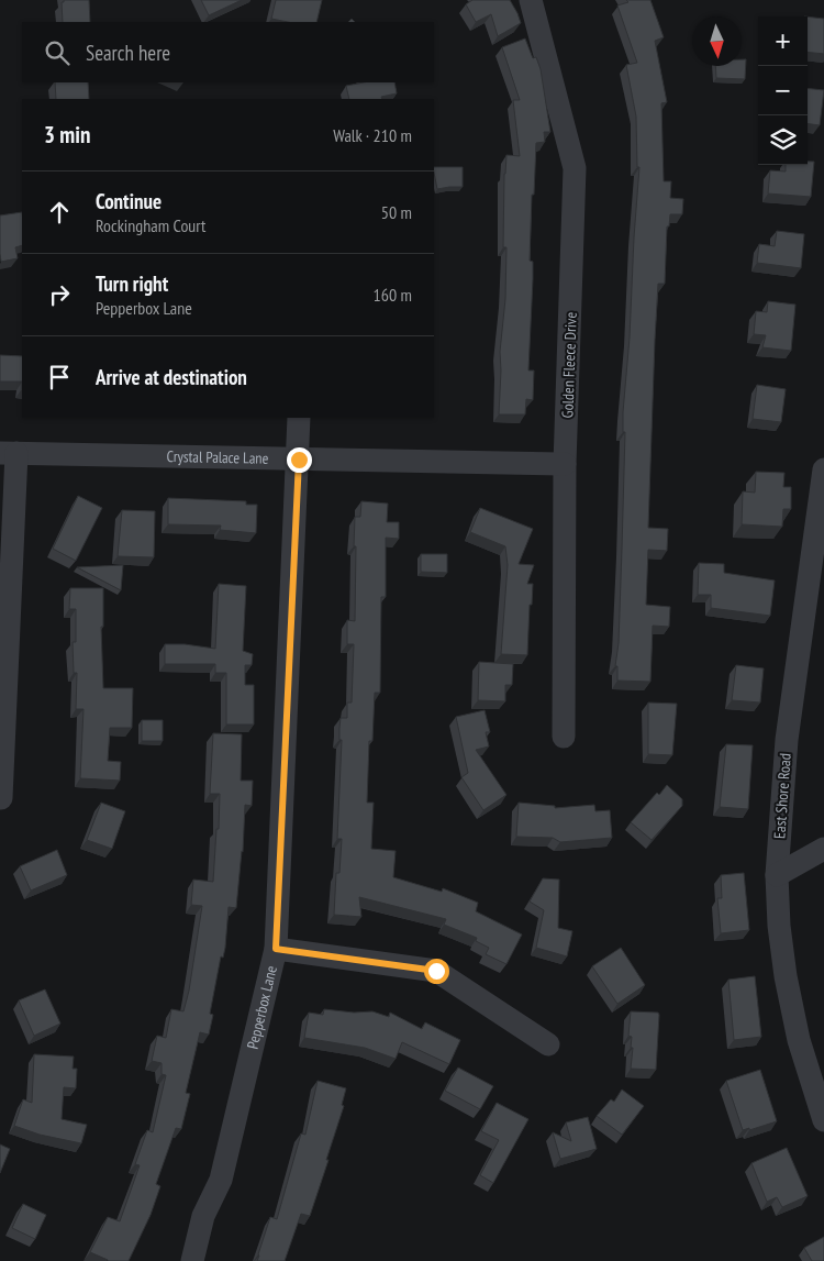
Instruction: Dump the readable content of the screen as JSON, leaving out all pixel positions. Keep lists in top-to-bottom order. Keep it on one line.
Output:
{"streets":{"street":["Golden Fleece Drive","Crystal Palace Lane","East Shore Road","Pepperbox Lane"]},"crossings":[["Golden Fleece Drive","Crystal Palace Lane"],["Crystal Palace Lane","Pepperbox Lane"]],"north":"bottom","page":{"map_buttons":["+","−"],"search":"Search here","heading":["3 min","Walk · 210 m"],"list":[["Continue","Rockingham Court","50 m"],["Turn right","Pepperbox Lane","160 m"],"Arrive at destination"]}}
